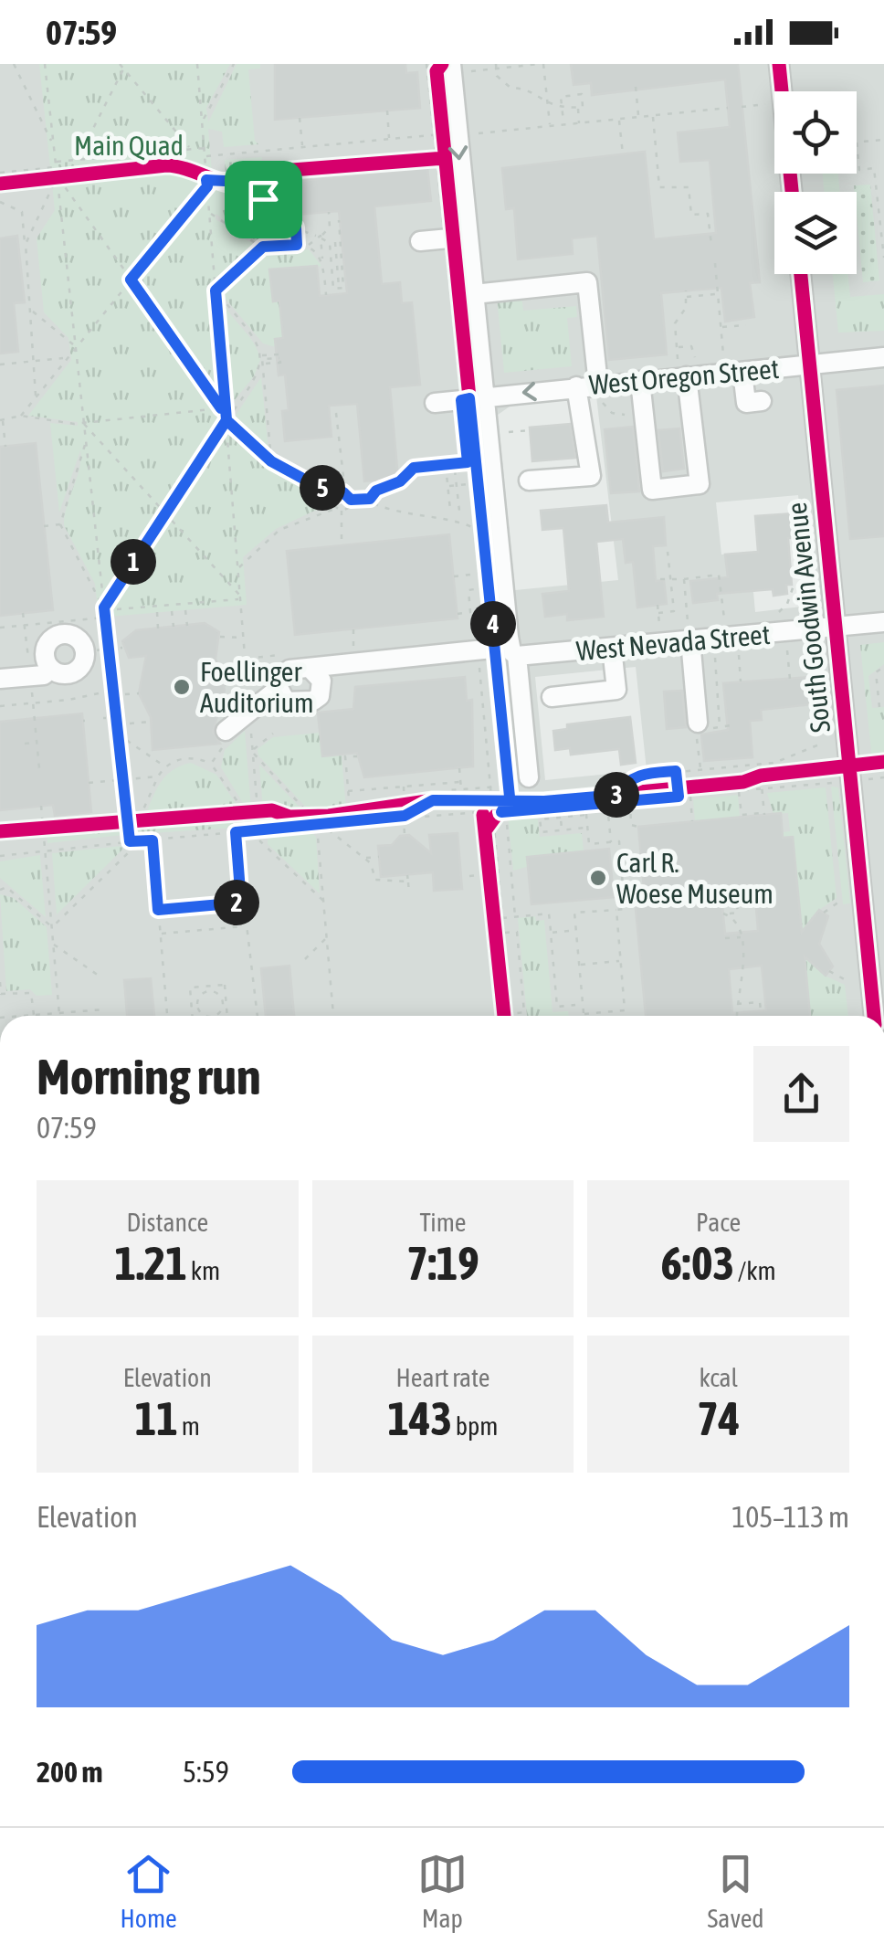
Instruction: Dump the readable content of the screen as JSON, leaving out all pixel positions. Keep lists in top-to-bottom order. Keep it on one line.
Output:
{"streets":{"street":["West Oregon Street","South Goodwin Avenue","West Nevada Street"]},"crossings":[["West Oregon Street","South Goodwin Avenue"],["South Goodwin Avenue","West Nevada Street"]],"parks":["Main Quad"],"places":["Foellinger Auditorium","Carl R. Woese Museum"],"page":{"status":"07:59","pins":["5","1","4","3","2"],"heading":["Morning run","07:59"],"stats":[["Distance","1.21 km"],["Time","7:19"],["Pace","6:03 /km"],["Elevation","11 m"],["Heart rate","143 bpm"],["kcal","74"]],"chart":["Elevation","105–113 m"],"list":[{"name":"200 m","note":"5:59"}],"tabs":["Home","Map","Saved"]}}
